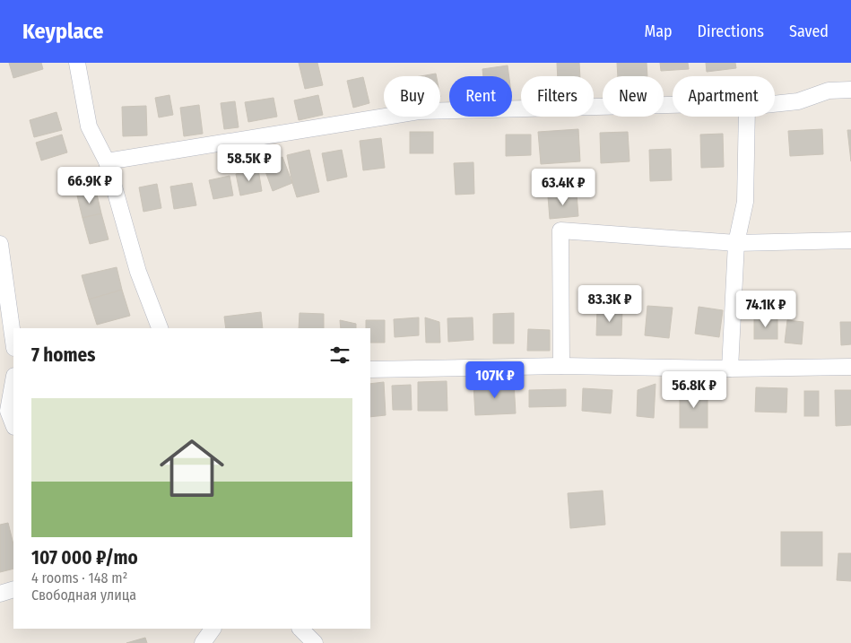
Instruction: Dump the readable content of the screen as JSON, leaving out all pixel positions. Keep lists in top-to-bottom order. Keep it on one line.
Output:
{"page":{"header":"Keyplace","nav":["Map","Directions","Saved"],"chip":["Buy","Rent","Filters","New","Apartment"],"price":["58.5K ₽","66.9K ₽","63.4K ₽","83.3K ₽","74.1K ₽","107K ₽","56.8K ₽"],"heading":"7 homes","list":[{"name":"107 000 ₽/mo","note":"4 rooms · 148 m² · Свободная улица"}]}}
